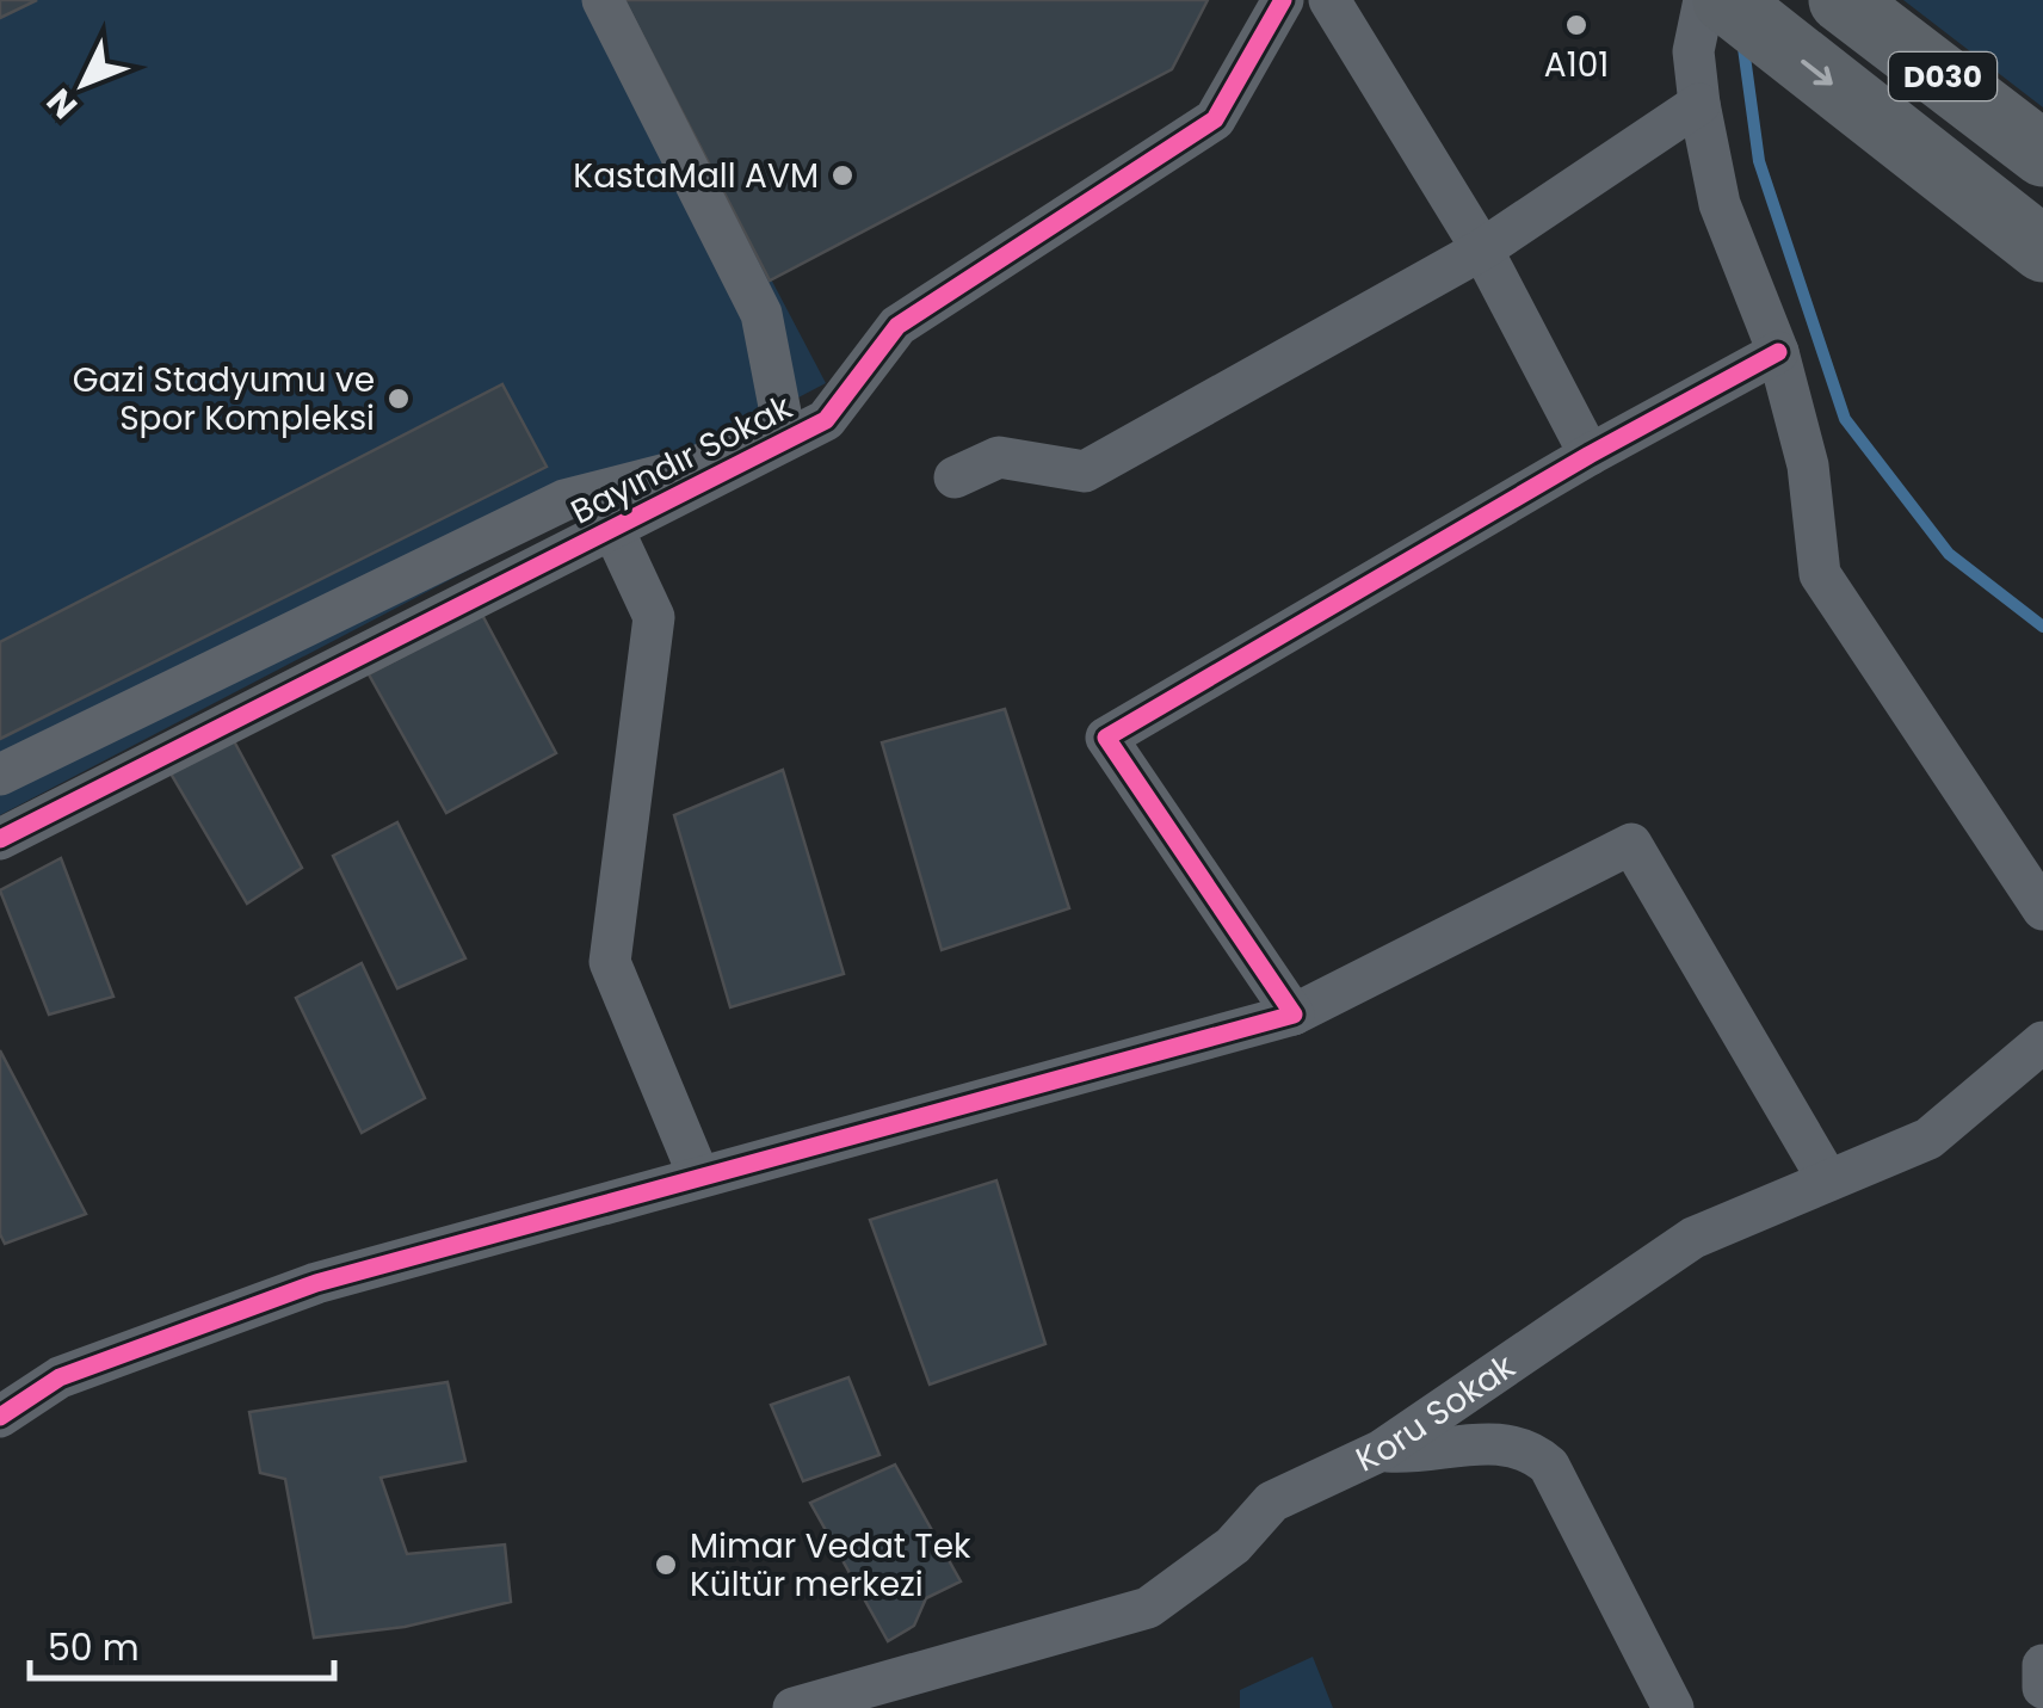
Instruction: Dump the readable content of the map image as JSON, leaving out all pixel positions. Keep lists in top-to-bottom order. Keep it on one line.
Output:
{"streets":{"highway":["D030"],"street":["Bayındır Sokak","Koru Sokak"]},"places":["A101","KastaMall AVM","Gazi Stadyumu ve Spor Kompleksi","Mimar Vedat Tek Kültür merkezi"],"scale_bar":"50 m","north":"bottom left"}
